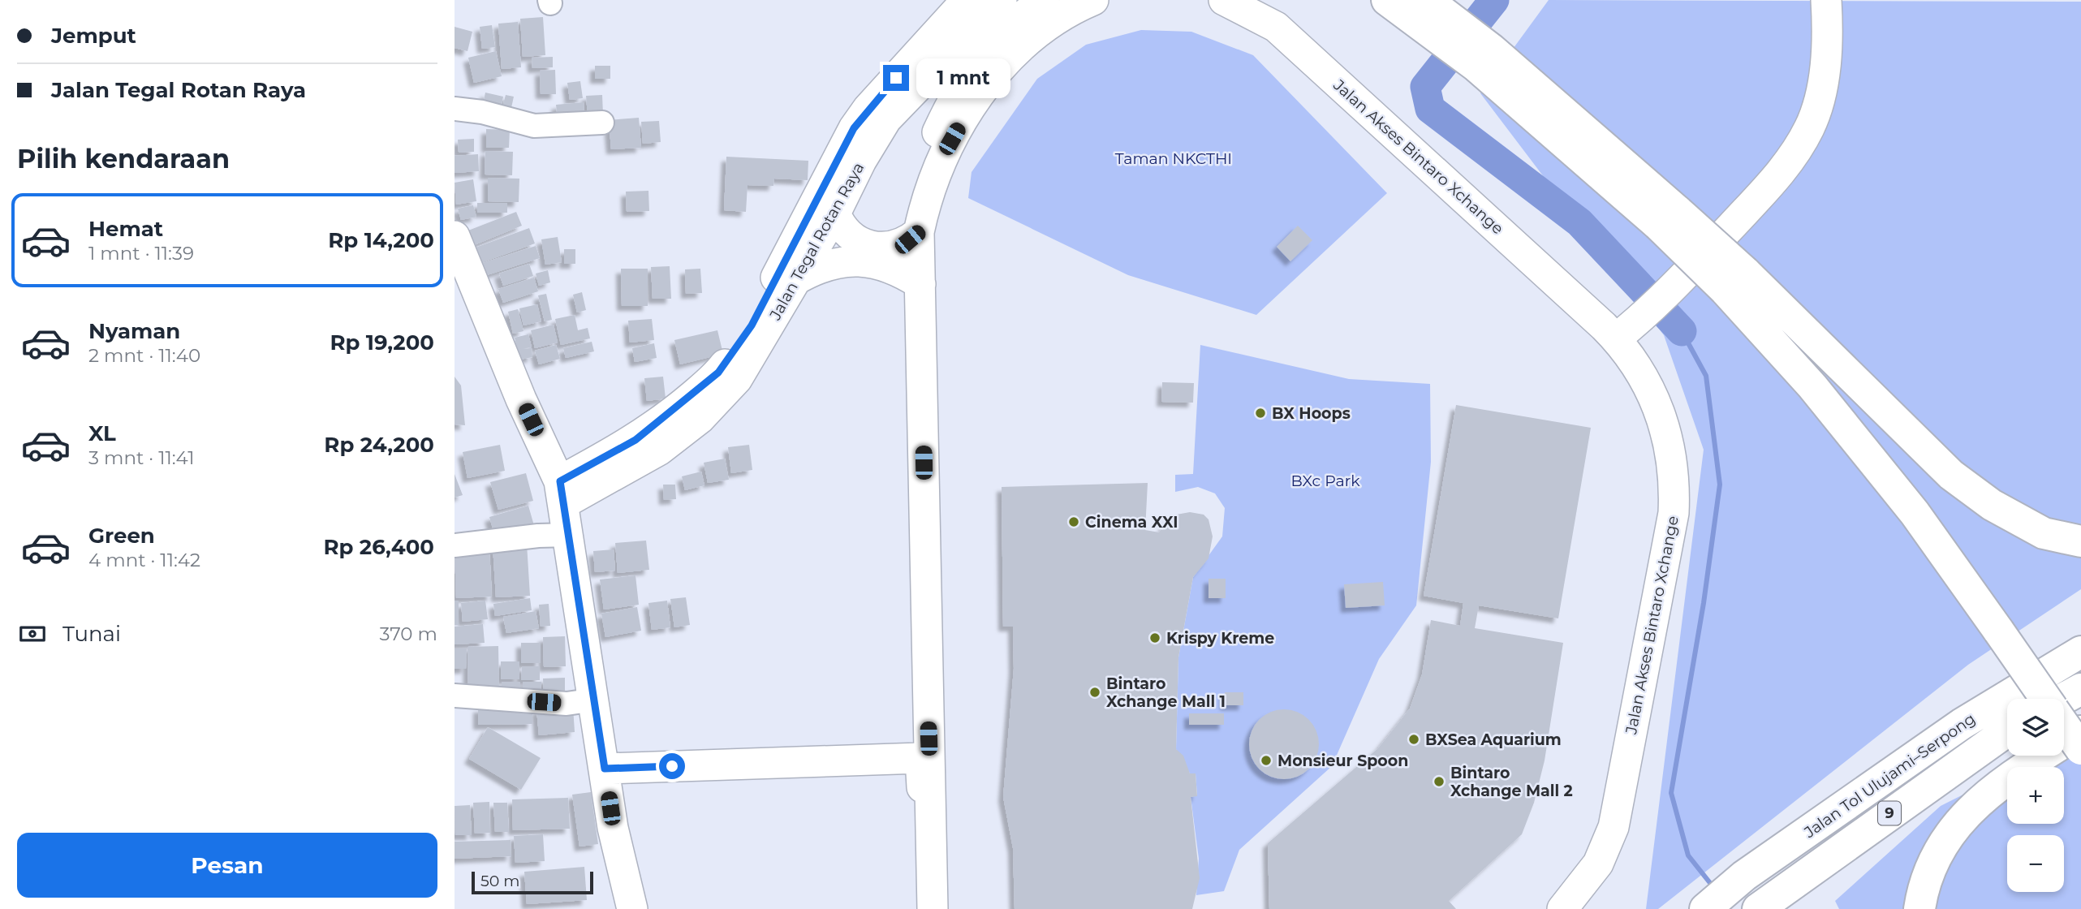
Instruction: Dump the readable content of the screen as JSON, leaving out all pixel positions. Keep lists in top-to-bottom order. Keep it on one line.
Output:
{"streets":{"highway":["Jalan Tol Ulujami–Serpong","9"],"main road":["Jalan Akses Bintaro Xchange","Jalan Tegal Rotan Raya"]},"parks":["Taman NKCTHI","BXc Park"],"places":["BX Hoops","Cinema XXI","Krispy Kreme","Bintaro Xchange Mall 1","BXSea Aquarium","Monsieur Spoon","Bintaro Xchange Mall 2"],"scale_bar":"50 m","page":{"banner":["Jemput","Jalan Tegal Rotan Raya"],"bubble":"1 mnt","heading":"Pilih kendaraan","list":[{"name":"Hemat","note":"1 mnt · 11:39","value":"Rp 14,200"},{"name":"Nyaman","note":"2 mnt · 11:40","value":"Rp 19,200"},{"name":"XL","note":"3 mnt · 11:41","value":"Rp 24,200"},{"name":"Green","note":"4 mnt · 11:42","value":"Rp 26,400"}],"pay":["Tunai","370 m"],"map_buttons":["+","−"],"buttons":"Pesan","scale":"50 m"}}
